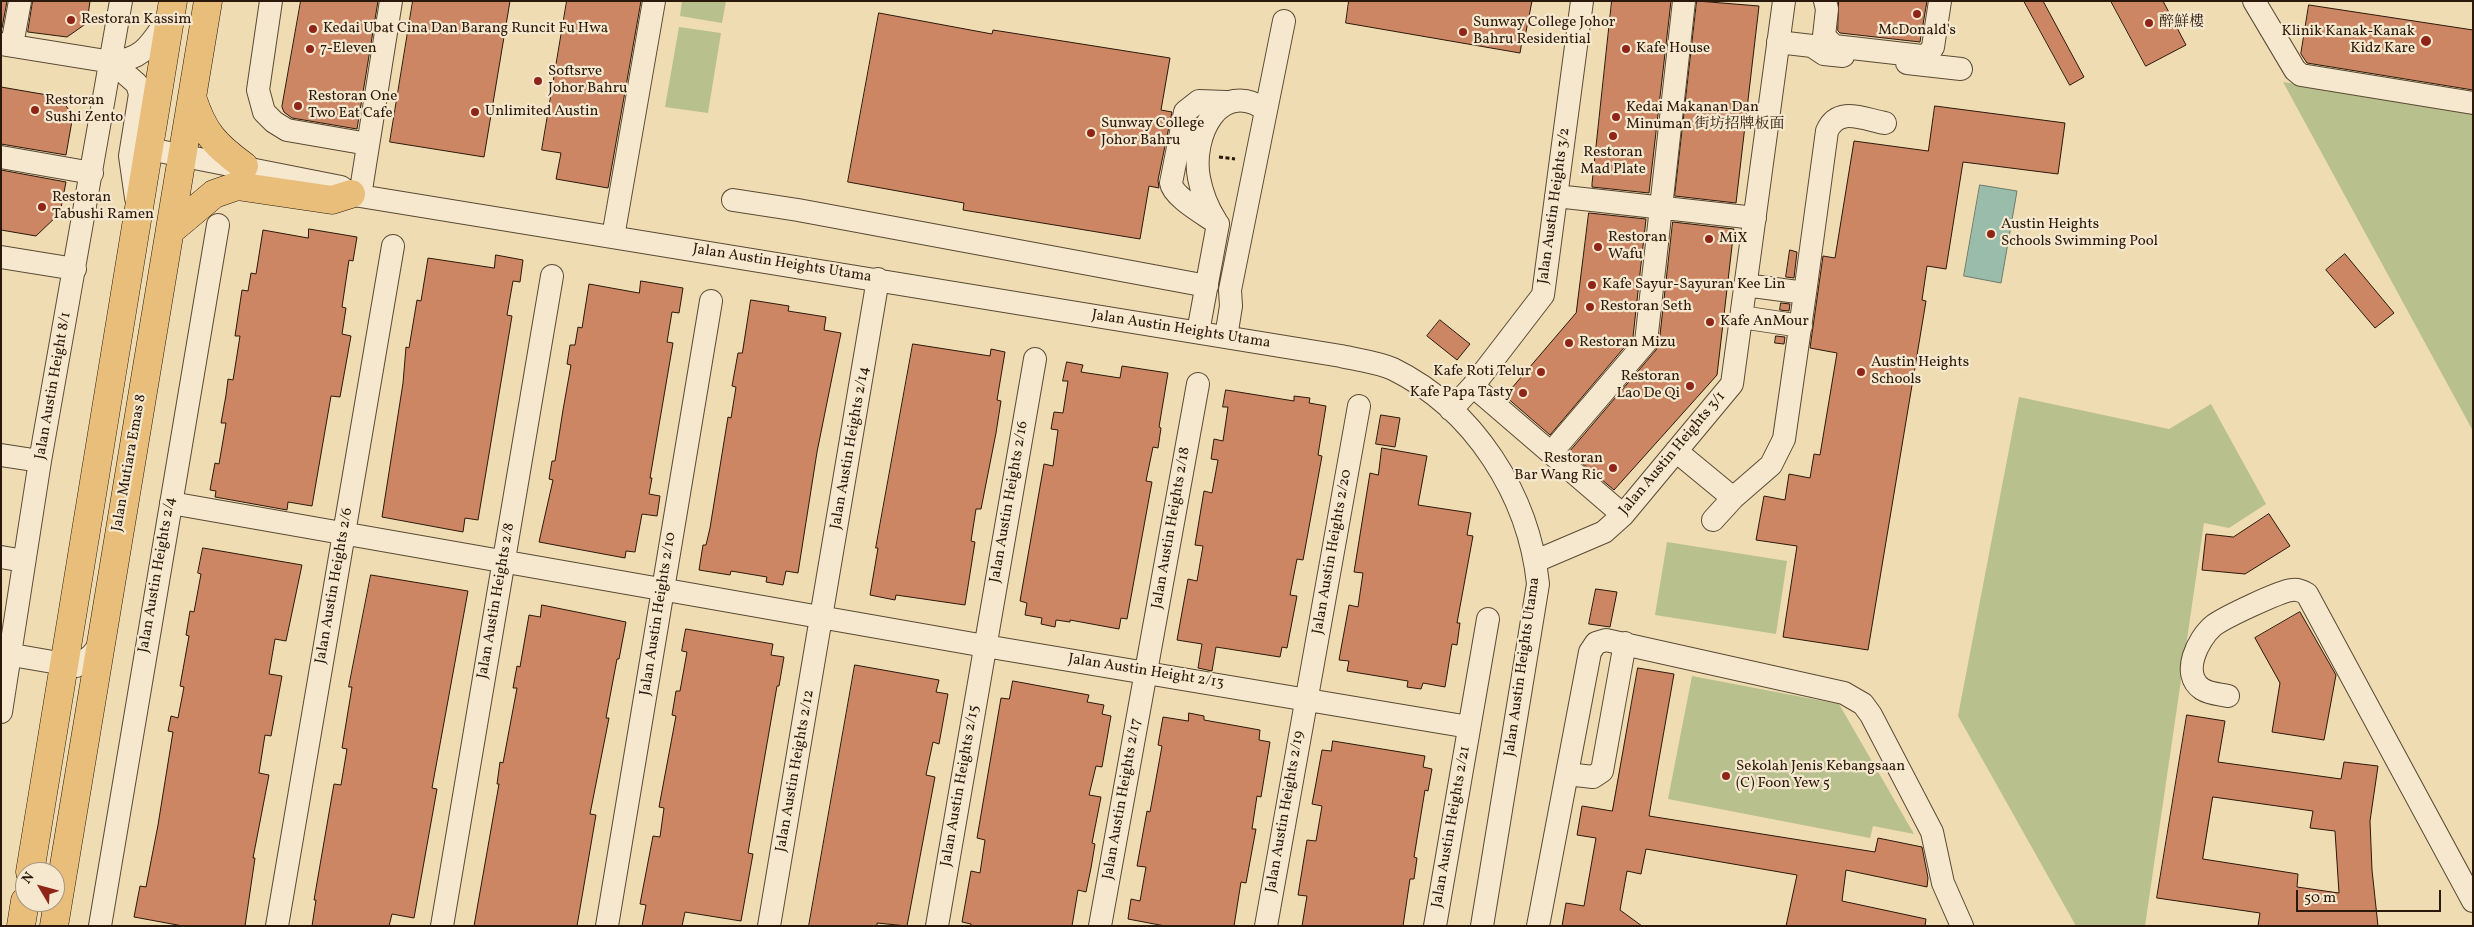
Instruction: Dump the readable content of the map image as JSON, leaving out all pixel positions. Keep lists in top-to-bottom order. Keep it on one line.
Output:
{"streets":{"main road":["Jalan Mutiara Emas 8"],"street":["Jalan Austin Heights 3/2","Jalan Austin Heights Utama","Jalan Austin Height 8/1","Jalan Austin Heights 2/14","Jalan Austin Heights 3/1","Jalan Austin Heights 2/16","Jalan Austin Heights 2/18","Jalan Austin Heights 2/20","Jalan Austin Heights 2/4","Jalan Austin Heights 2/6","Jalan Austin Heights 2/8","Jalan Austin Heights 2/10","Jalan Austin Height 2/13","Jalan Austin Heights 2/12","Jalan Austin Heights 2/15","Jalan Austin Heights 2/17","Jalan Austin Heights 2/19","Jalan Austin Heights 2/21"]},"crossings":[["Jalan Austin Heights 3/2","Jalan Austin Heights Utama"],["Jalan Austin Heights Utama","Jalan Austin Heights 2/14"],["Jalan Austin Heights Utama","Jalan Austin Heights 3/1"],["Jalan Austin Heights Utama","Jalan Mutiara Emas 8"],["Jalan Austin Heights 2/14","Jalan Austin Height 2/13"],["Jalan Austin Heights 2/14","Jalan Austin Heights 2/12"],["Jalan Austin Heights 2/16","Jalan Austin Height 2/13"],["Jalan Austin Heights 2/16","Jalan Austin Heights 2/15"],["Jalan Austin Heights 2/18","Jalan Austin Height 2/13"],["Jalan Austin Heights 2/18","Jalan Austin Heights 2/17"],["Jalan Austin Heights 2/20","Jalan Austin Height 2/13"],["Jalan Austin Heights 2/20","Jalan Austin Heights 2/19"],["Jalan Austin Heights 2/4","Jalan Austin Height 2/13"],["Jalan Austin Heights 2/6","Jalan Austin Height 2/13"],["Jalan Austin Heights 2/8","Jalan Austin Height 2/13"],["Jalan Austin Heights 2/10","Jalan Austin Height 2/13"],["Jalan Austin Height 2/13","Jalan Austin Heights 2/12"],["Jalan Austin Height 2/13","Jalan Austin Heights 2/15"],["Jalan Austin Height 2/13","Jalan Austin Heights 2/17"],["Jalan Austin Height 2/13","Jalan Austin Heights 2/19"],["Jalan Austin Height 2/13","Jalan Austin Heights 2/21"]],"places":["McDonald's","Restoran Kassim","醉鮮樓","Kedai Ubat Cina Dan Barang Runcit Fu Hwa","Sunway College Johor Bahru Residential","Klinik Kanak-Kanak Kidz Kare","7-Eleven","Kafe House","Softsrve Johor Bahru","Restoran One Two Eat Cafe","Restoran Sushi Zento","Unlimited Austin","Kedai Makanan Dan Minuman 街坊招牌板面","Sunway College Johor Bahru","Restoran Mad Plate","Restoran Tabushi Ramen","Austin Heights Schools Swimming Pool","MiX","Restoran Wafu","Kafe Sayur-Sayuran Kee Lin","Restoran Seth","Kafe AnMour","Restoran Mizu","Kafe Roti Telur","Austin Heights Schools","Restoran Lao De Qi","Kafe Papa Tasty","Restoran Bar Wang Ric","Sekolah Jenis Kebangsaan (C) Foon Yew 5"],"scale_bar":"50 m","north":"top left"}
